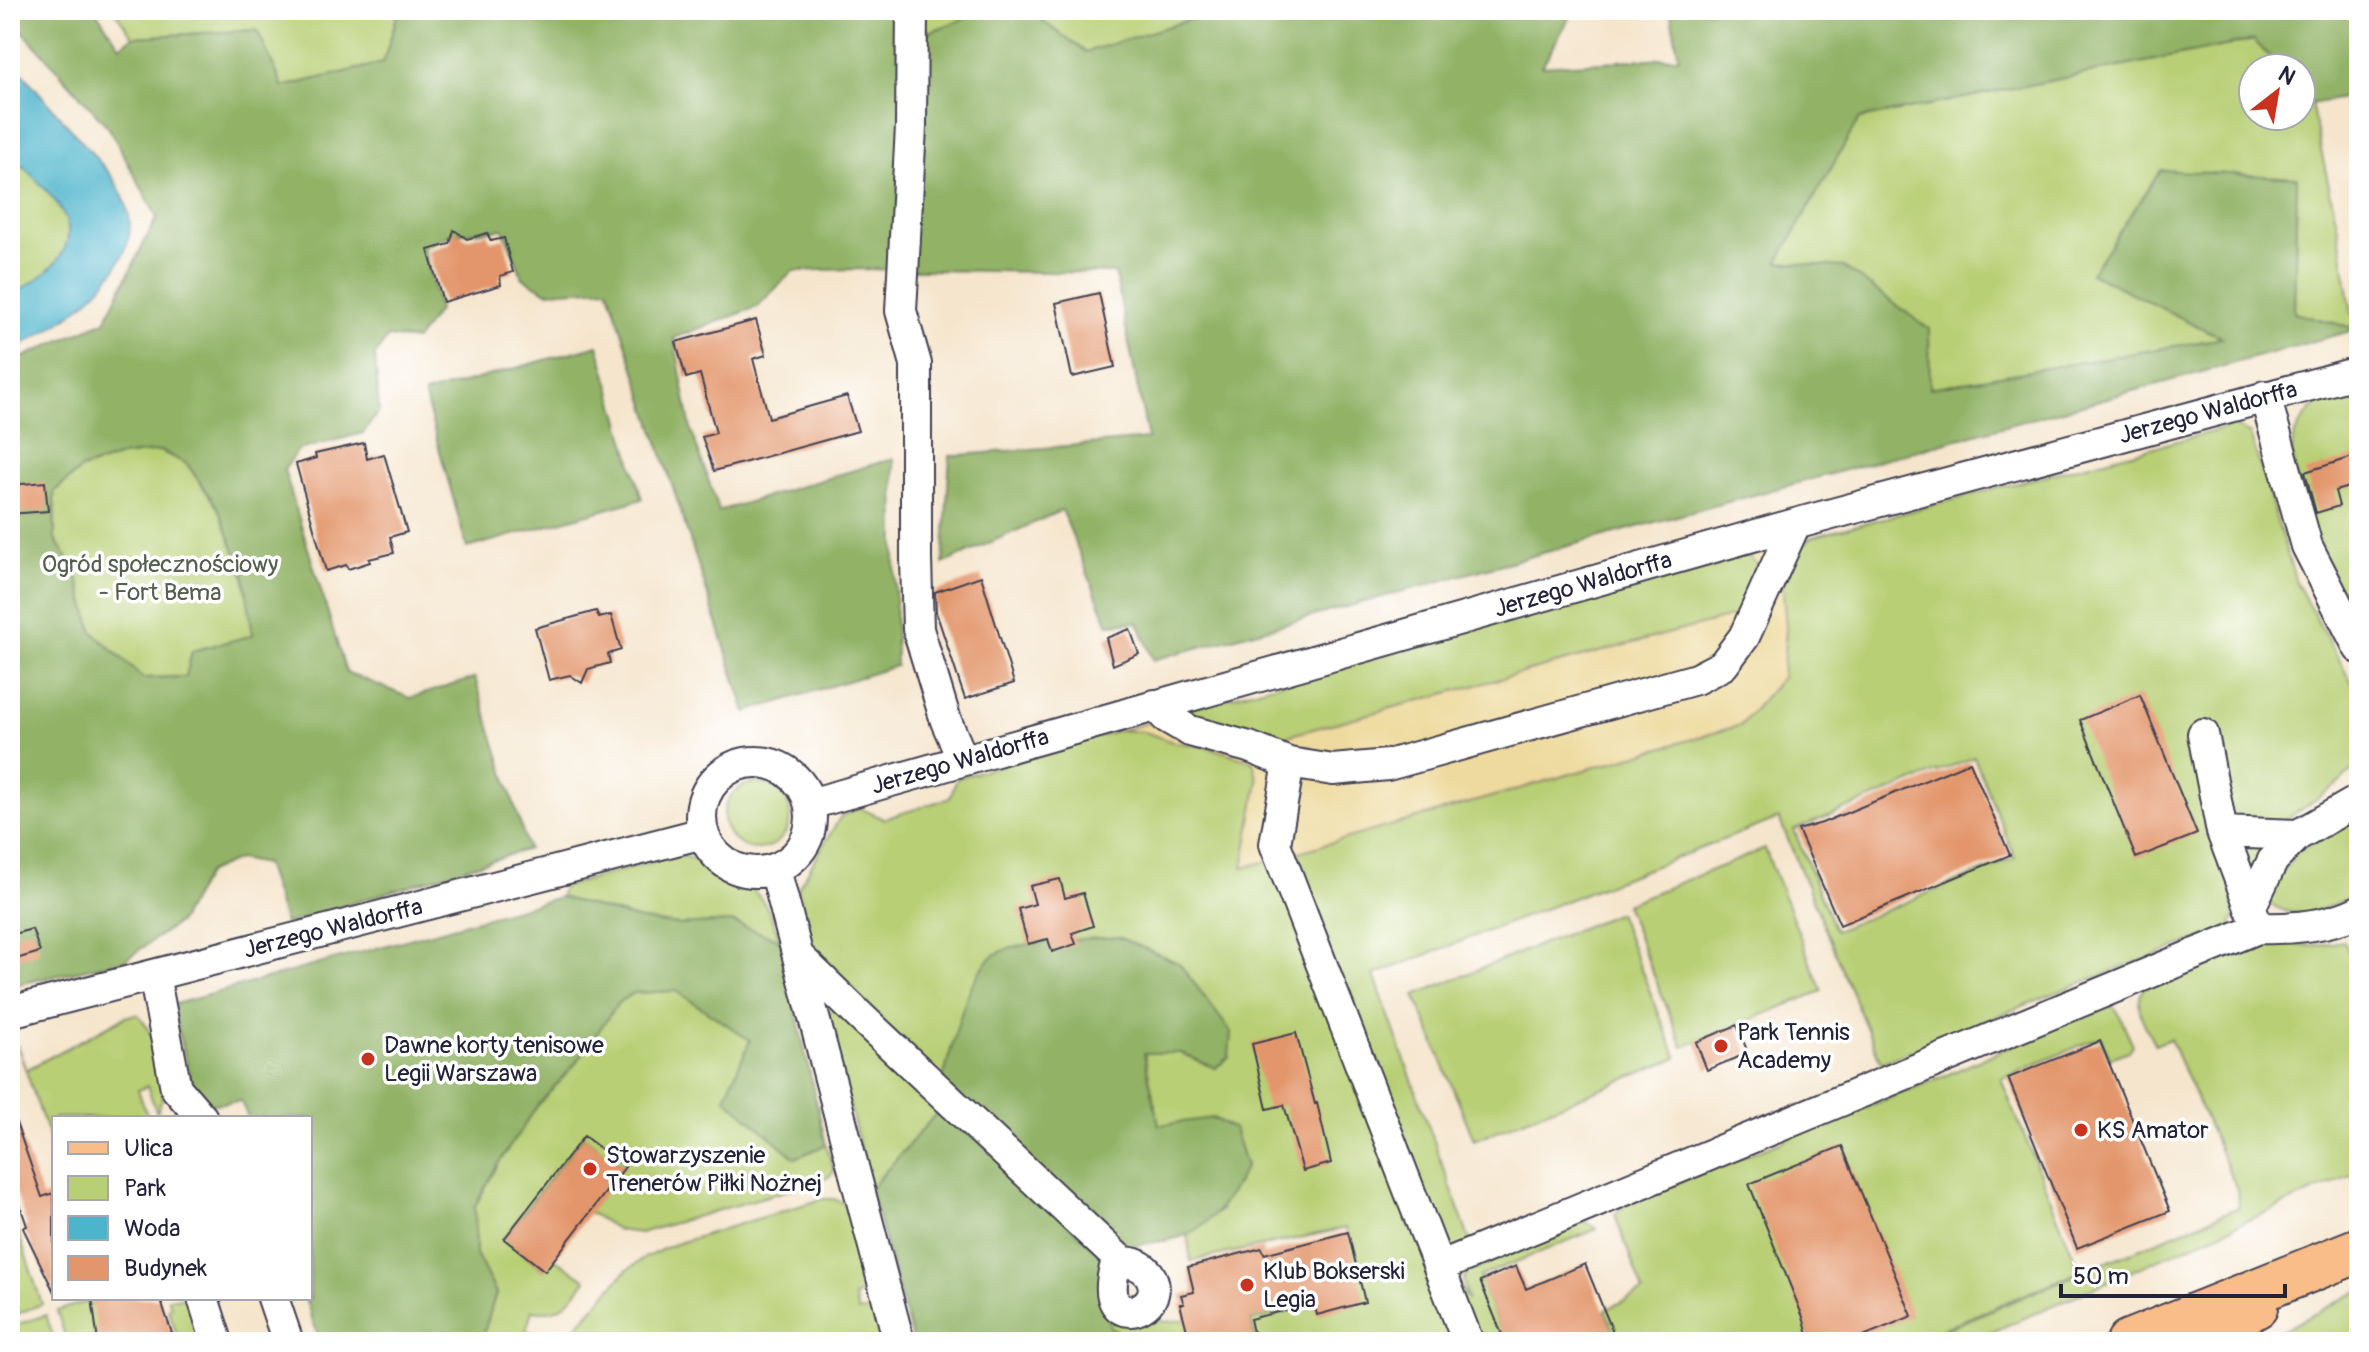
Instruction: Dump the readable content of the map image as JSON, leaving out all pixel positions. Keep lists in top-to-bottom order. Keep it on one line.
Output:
{"streets":{"street":["Jerzego Waldorffa"]},"parks":["Ogród społecznościowy - Fort Bema"],"places":["Park Tennis Academy","Dawne korty tenisowe Legii Warszawa","KS Amator","Stowarzyszenie Trenerów Piłki Nożnej","Klub Bokserski Legia"],"legend":["Ulica","Park","Woda","Budynek"],"scale_bar":"50 m","north":"top right"}
